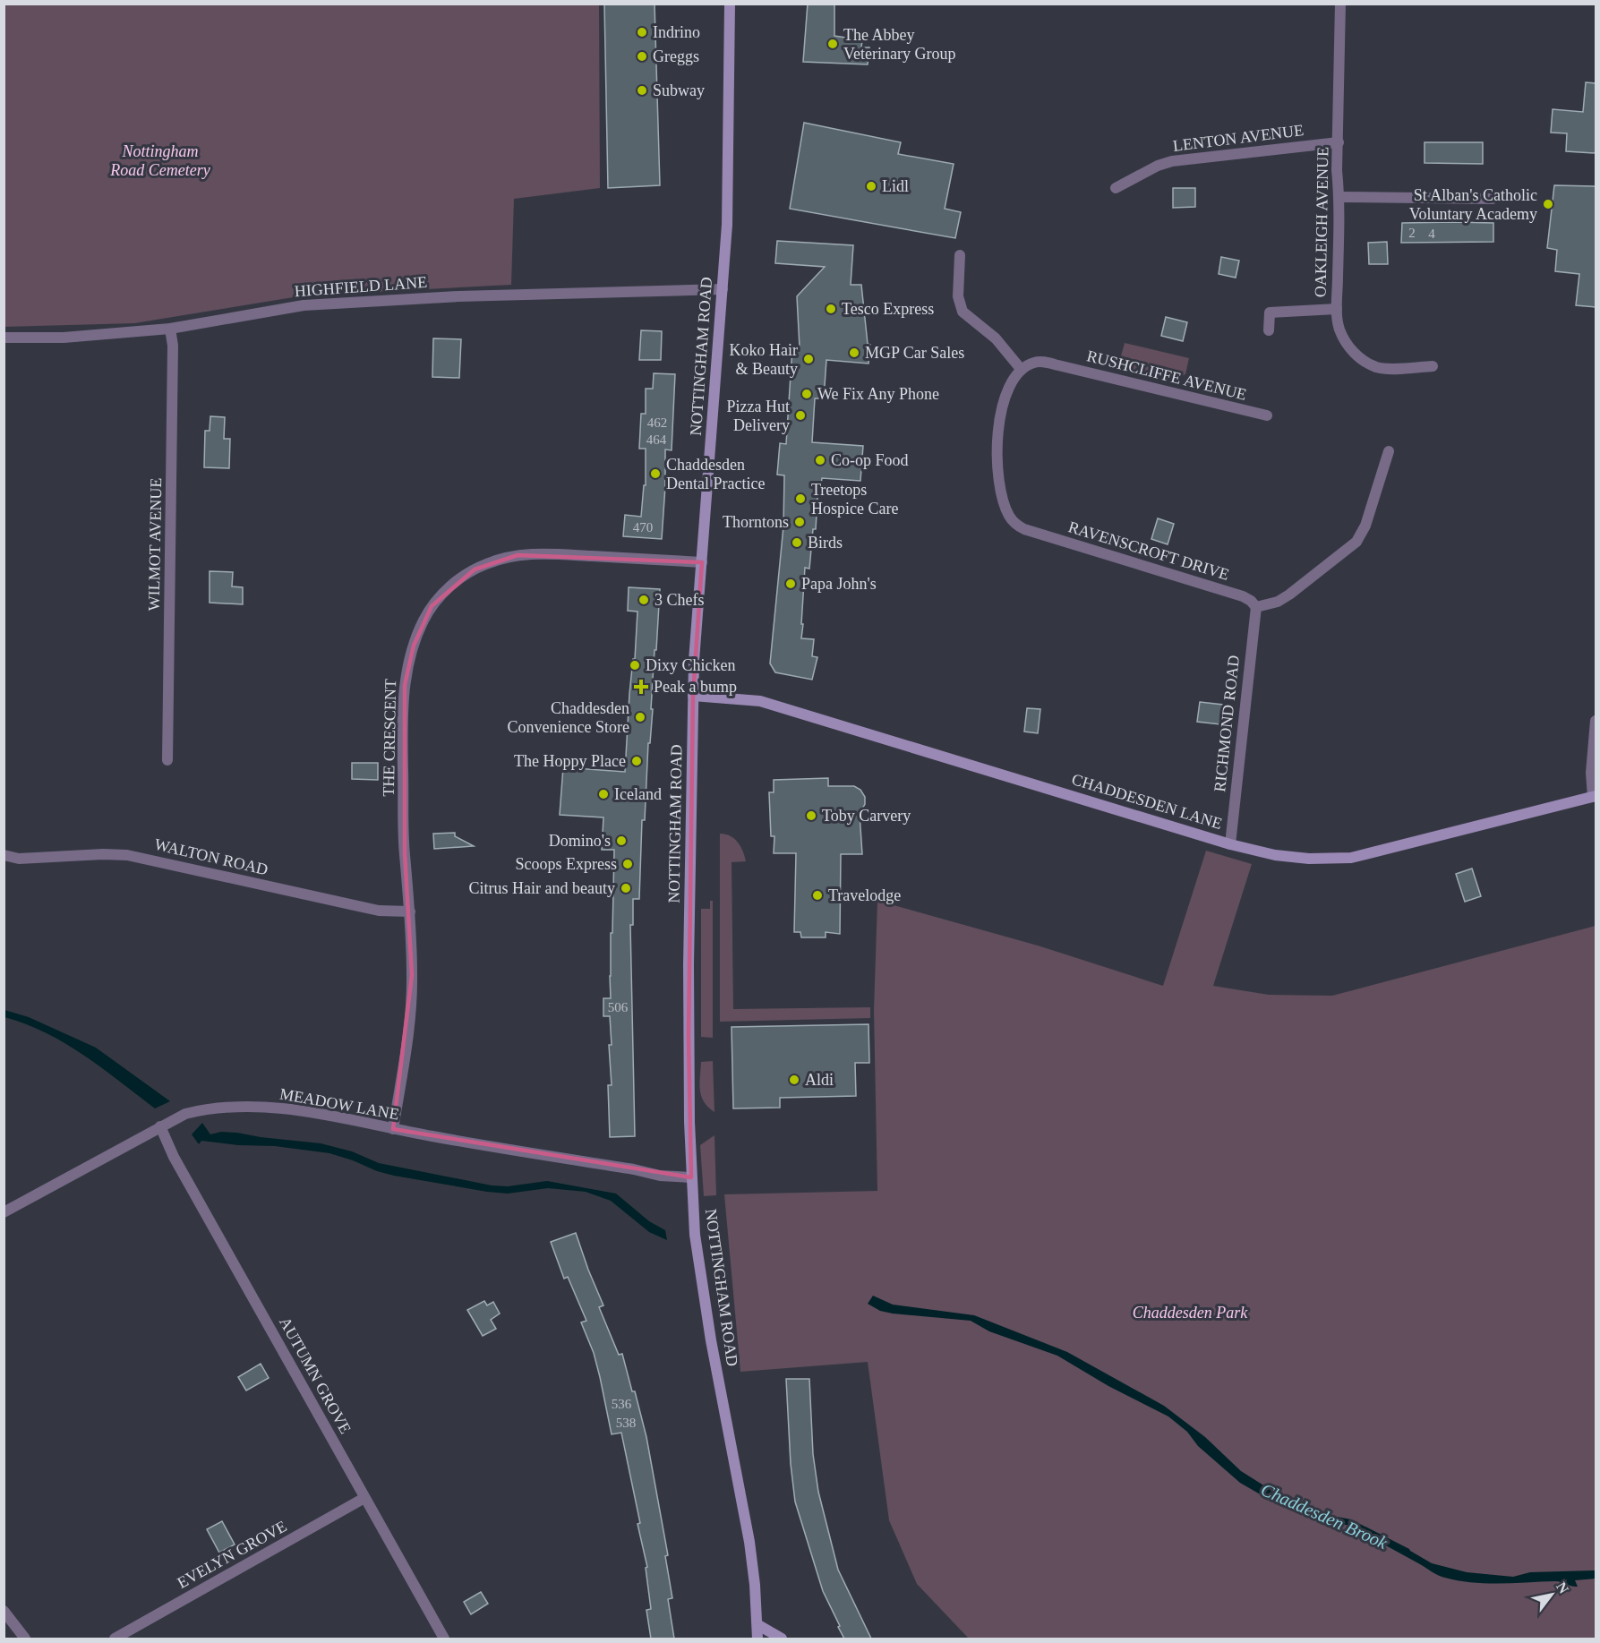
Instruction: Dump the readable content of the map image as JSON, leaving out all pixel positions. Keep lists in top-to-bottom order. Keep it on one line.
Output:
{"streets":{"street":["LENTON AVENUE","OAKLEIGH AVENUE","HIGHFIELD LANE","NOTTINGHAM ROAD","RUSHCLIFFE AVENUE","WILMOT AVENUE","RAVENSCROFT DRIVE","RICHMOND ROAD","THE CRESCENT","CHADDESDEN LANE","WALTON ROAD","MEADOW LANE","AUTUMN GROVE","EVELYN GROVE"]},"crossings":[["LENTON AVENUE","OAKLEIGH AVENUE"],["HIGHFIELD LANE","NOTTINGHAM ROAD"],["HIGHFIELD LANE","WILMOT AVENUE"],["NOTTINGHAM ROAD","THE CRESCENT"],["NOTTINGHAM ROAD","CHADDESDEN LANE"],["NOTTINGHAM ROAD","MEADOW LANE"],["RUSHCLIFFE AVENUE","RAVENSCROFT DRIVE"],["RAVENSCROFT DRIVE","RICHMOND ROAD"],["RICHMOND ROAD","CHADDESDEN LANE"],["THE CRESCENT","WALTON ROAD"],["THE CRESCENT","MEADOW LANE"],["MEADOW LANE","AUTUMN GROVE"],["AUTUMN GROVE","EVELYN GROVE"]],"water":["Chaddesden Brook"],"parks":["Nottingham Road Cemetery","Chaddesden Park"],"places":{"other":["Indrino","The Abbey Veterinary Group","Greggs","Subway","Lidl","St Alban's Catholic Voluntary Academy","Tesco Express","MGP Car Sales","Koko Hair & Beauty","We Fix Any Phone","Pizza Hut Delivery","Co-op Food","Chaddesden Dental Practice","Treetops Hospice Care","Thorntons","Birds","Papa John's","3 Chefs","Dixy Chicken","Chaddesden Convenience Store","The Hoppy Place","Iceland","Toby Carvery","Domino's","Scoops Express","Citrus Hair and beauty","Travelodge","Aldi"],"health":["Peak a bump"]},"house_numbers":["2","4","462","464","470","506","536","538"],"north":"top right"}
